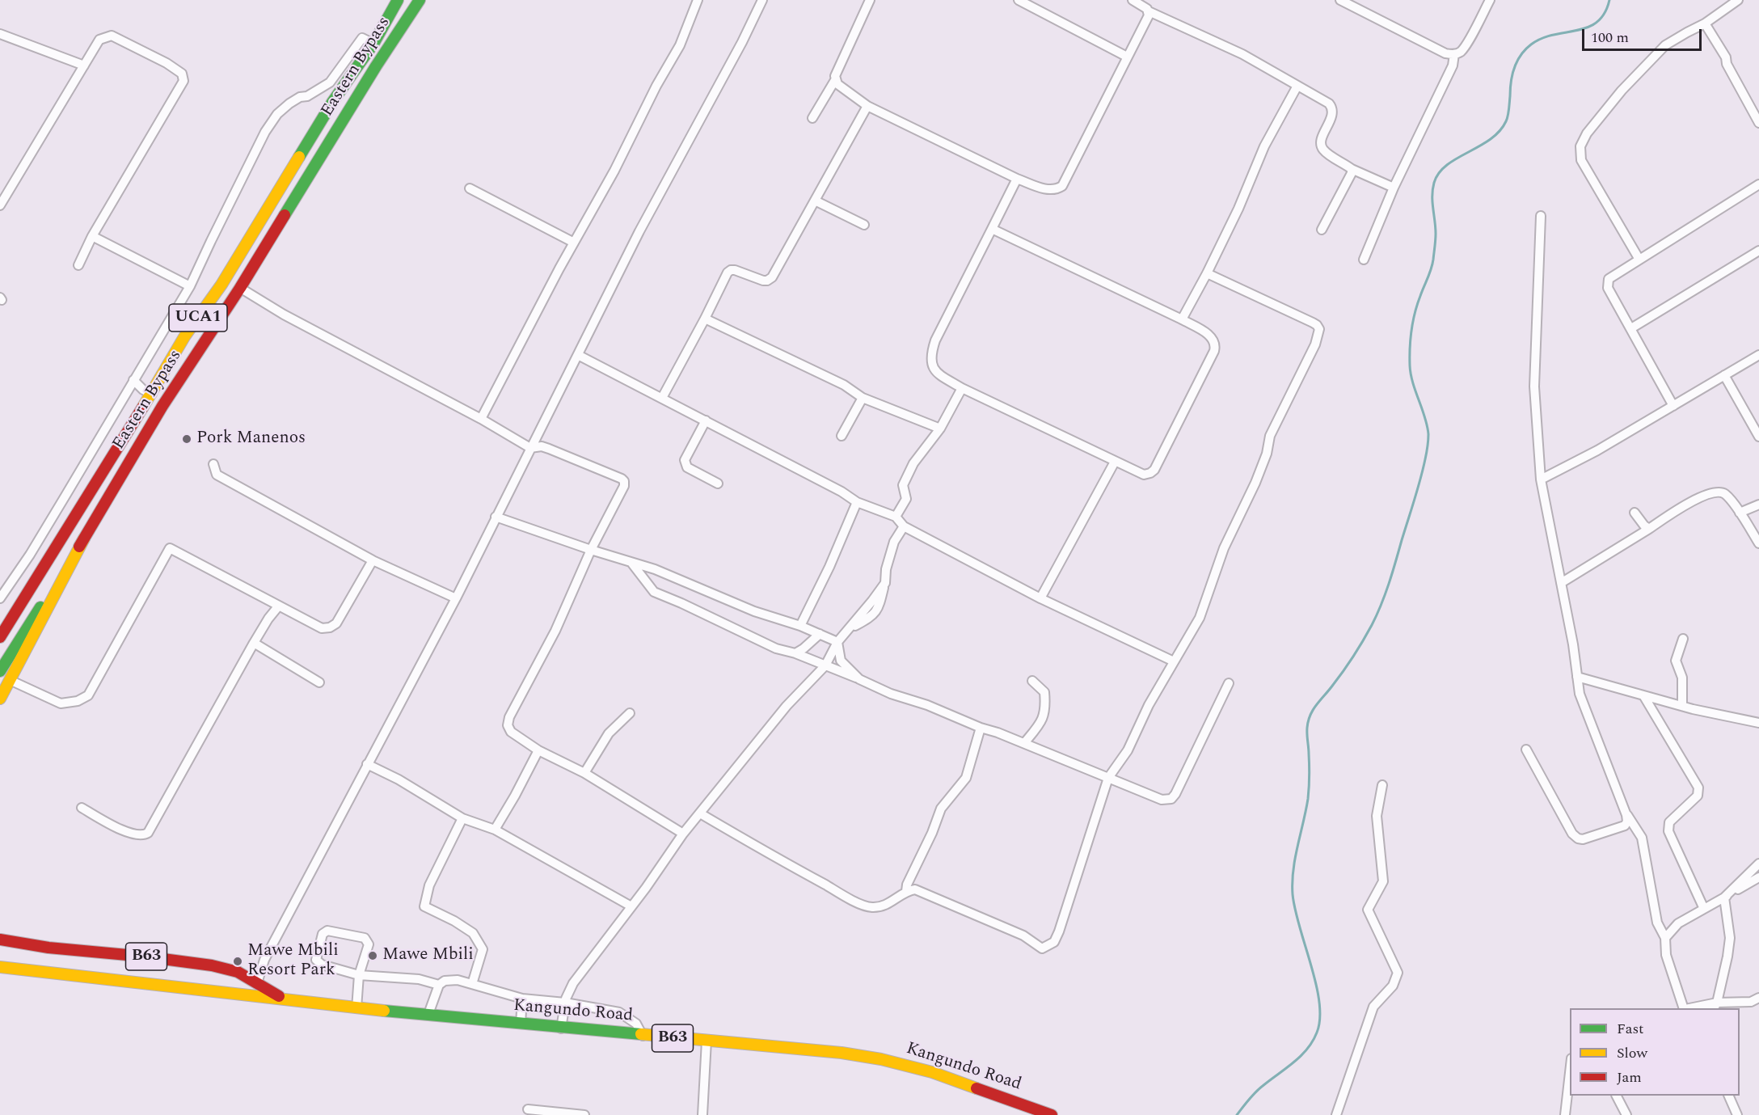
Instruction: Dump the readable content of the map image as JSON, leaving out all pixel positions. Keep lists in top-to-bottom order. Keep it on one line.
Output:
{"streets":{"main road":["Eastern Bypass","UCA1","B63","Kangundo Road"]},"places":["Pork Manenos","Mawe Mbili","Mawe Mbili Resort Park"],"legend":["Fast","Slow","Jam"],"scale_bar":"100 m"}
